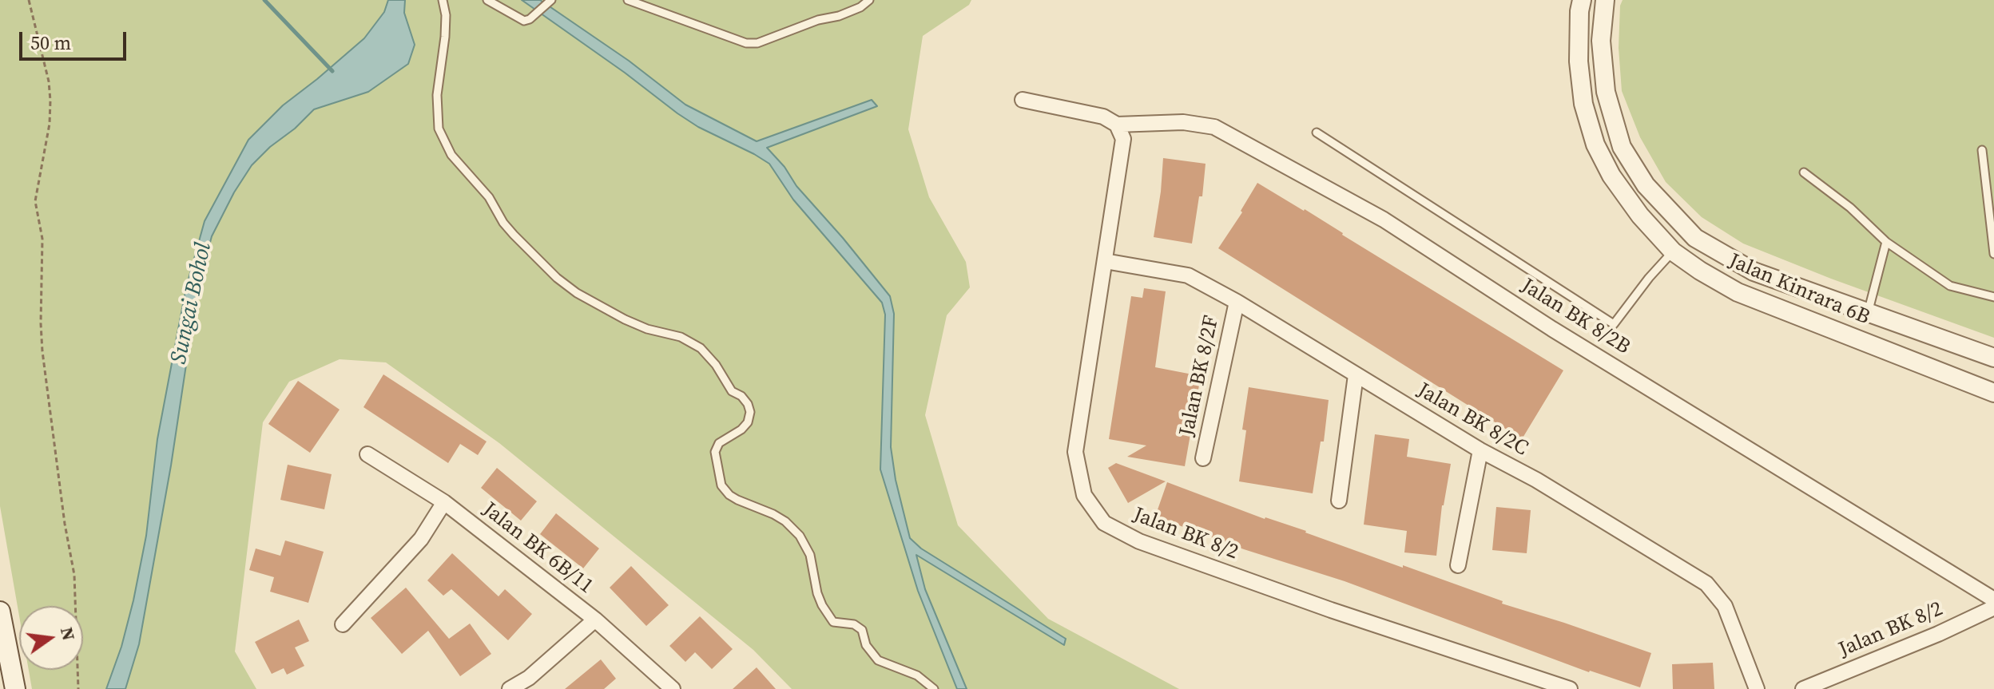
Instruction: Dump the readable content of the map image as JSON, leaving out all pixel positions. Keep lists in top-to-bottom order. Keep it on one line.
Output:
{"streets":{"street":["Jalan Kinrara 6B","Jalan BK 8/2B","Jalan BK 8/2F","Jalan BK 8/2C","Jalan BK 8/2","Jalan BK 6B/11"]},"crossings":[["Jalan BK 8/2B","Jalan BK 8/2"],["Jalan BK 8/2F","Jalan BK 8/2C"],["Jalan BK 8/2C","Jalan BK 8/2"]],"water":["Sungai Bohol"],"scale_bar":"50 m","north":"right"}
